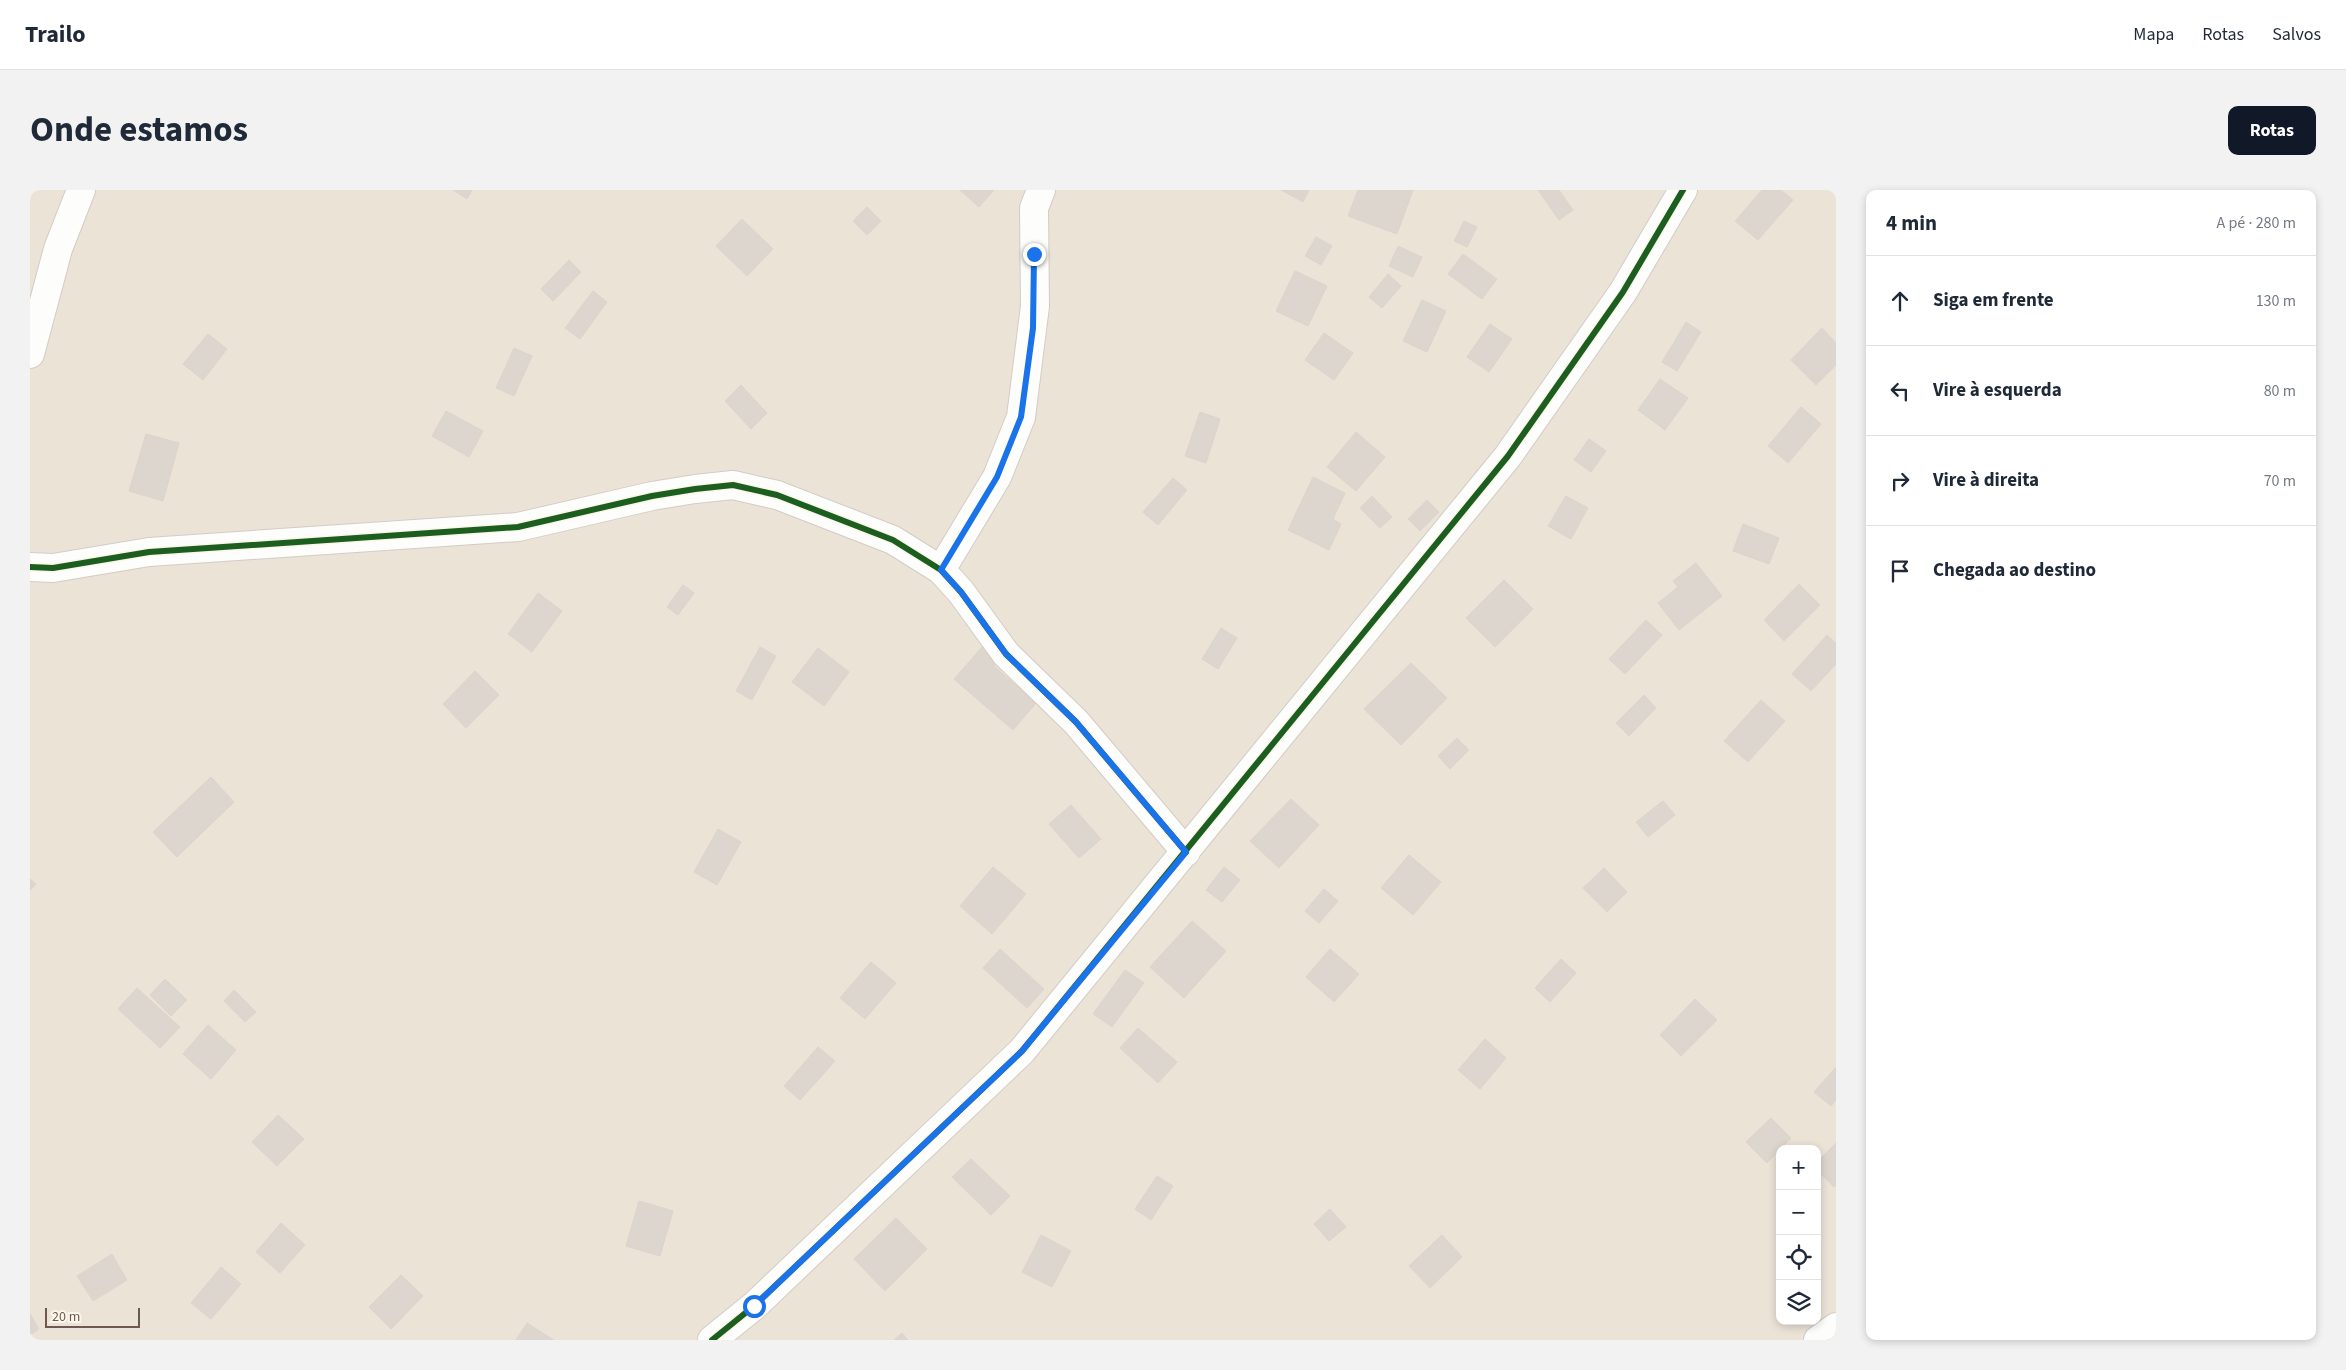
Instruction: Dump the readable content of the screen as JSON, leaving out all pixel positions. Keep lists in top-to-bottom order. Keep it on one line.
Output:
{"scale_bar":"20 m","page":{"header":"Trailo","nav":["Mapa","Rotas","Salvos"],"title":"Onde estamos","buttons":"Rotas","heading":["4 min","A pé · 280 m"],"list":[["Siga em frente","130 m"],["Vire à esquerda","80 m"],["Vire à direita","70 m"],"Chegada ao destino"],"map_buttons":["+","−"],"scale":"20 m"}}
